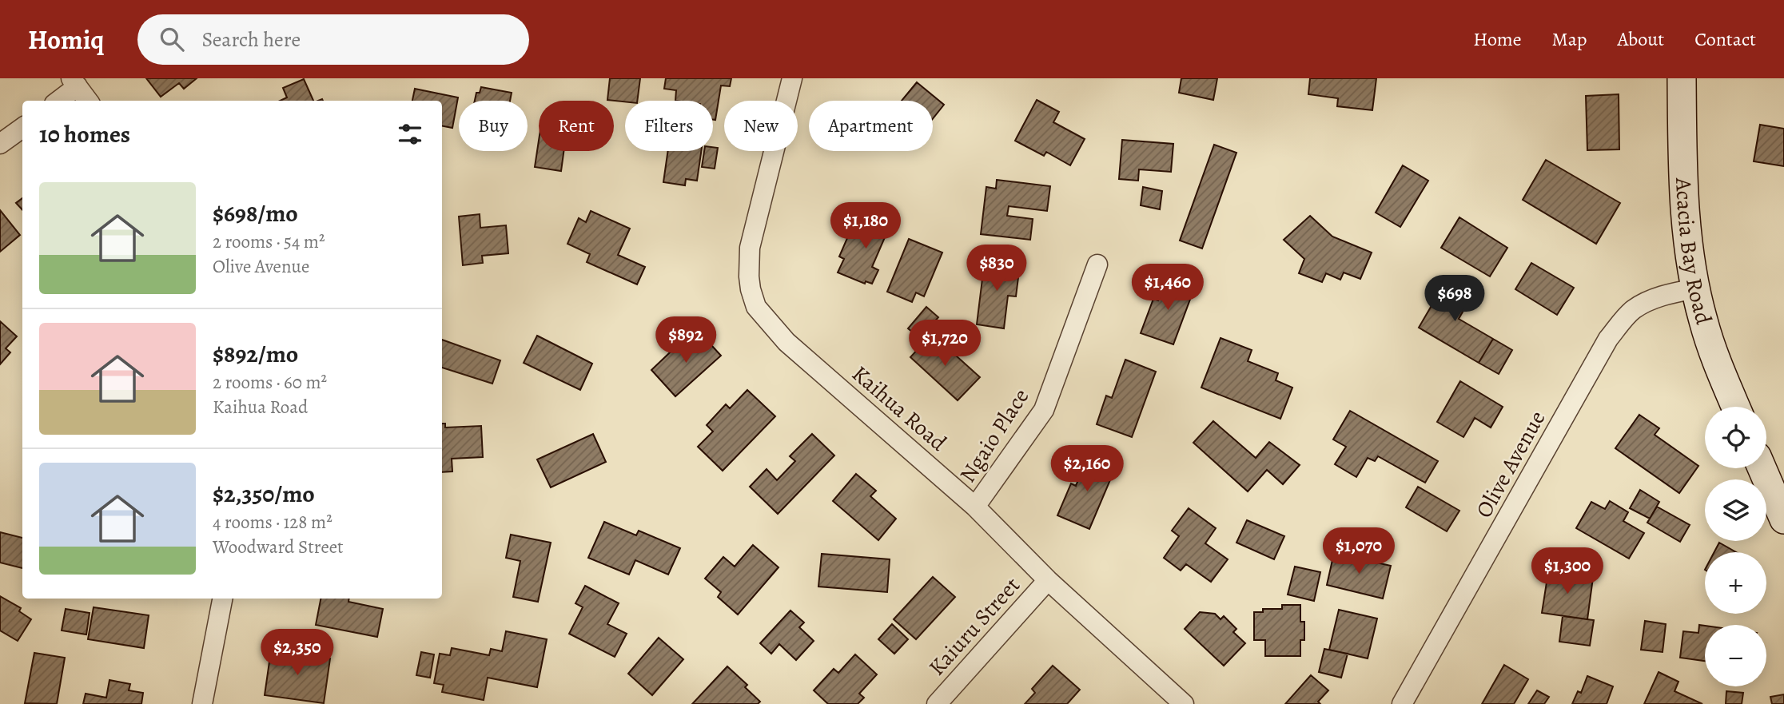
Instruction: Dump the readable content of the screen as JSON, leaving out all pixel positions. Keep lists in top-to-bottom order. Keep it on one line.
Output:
{"streets":{"street":["Acacia Bay Road","Kaihua Road","Ngaio Place","Olive Avenue","Kaiuru Street"]},"crossings":[["Acacia Bay Road","Olive Avenue"],["Kaihua Road","Ngaio Place"],["Kaihua Road","Kaiuru Street"]],"page":{"header":"Homiq","search":"Search here","nav":["Home","Map","About","Contact"],"chip":["Buy","Rent","Filters","New","Apartment"],"heading":"10 homes","list":[{"name":"$698/mo","note":"2 rooms · 54 m² · Olive Avenue"},{"name":"$892/mo","note":"2 rooms · 60 m² · Kaihua Road"},{"name":"$2,350/mo","note":"4 rooms · 128 m² · Woodward Street"}],"price":["$1,180","$830","$1,460","$698","$892","$1,720","$2,160","$1,070","$1,300","$2,350"],"map_buttons":["+","−"]}}
